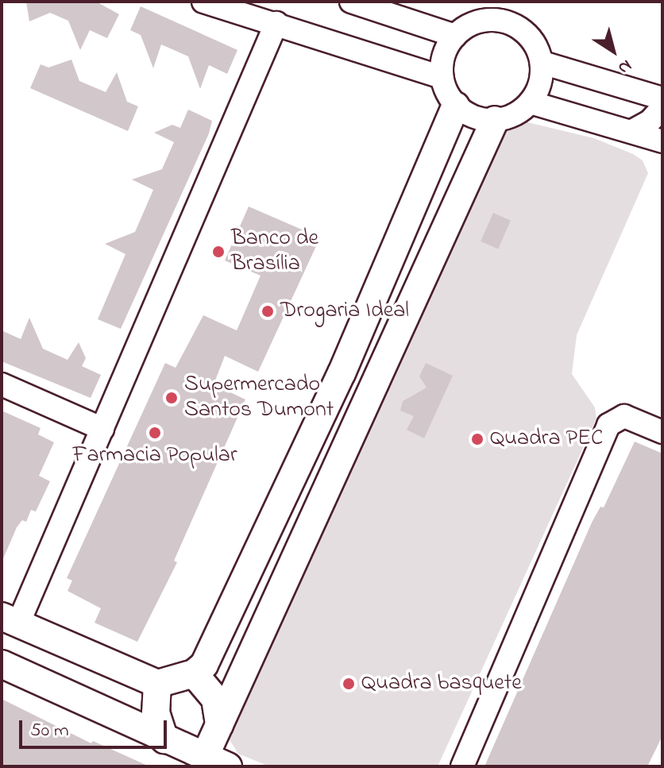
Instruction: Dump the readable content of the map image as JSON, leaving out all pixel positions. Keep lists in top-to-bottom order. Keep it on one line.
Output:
{"places":["Banco de Brasília","Drogaria Ideal","Supermercado Santos Dumont","Farmacia Popular","Quadra PEC","Quadra basquete"],"scale_bar":"50 m","north":"bottom right"}
